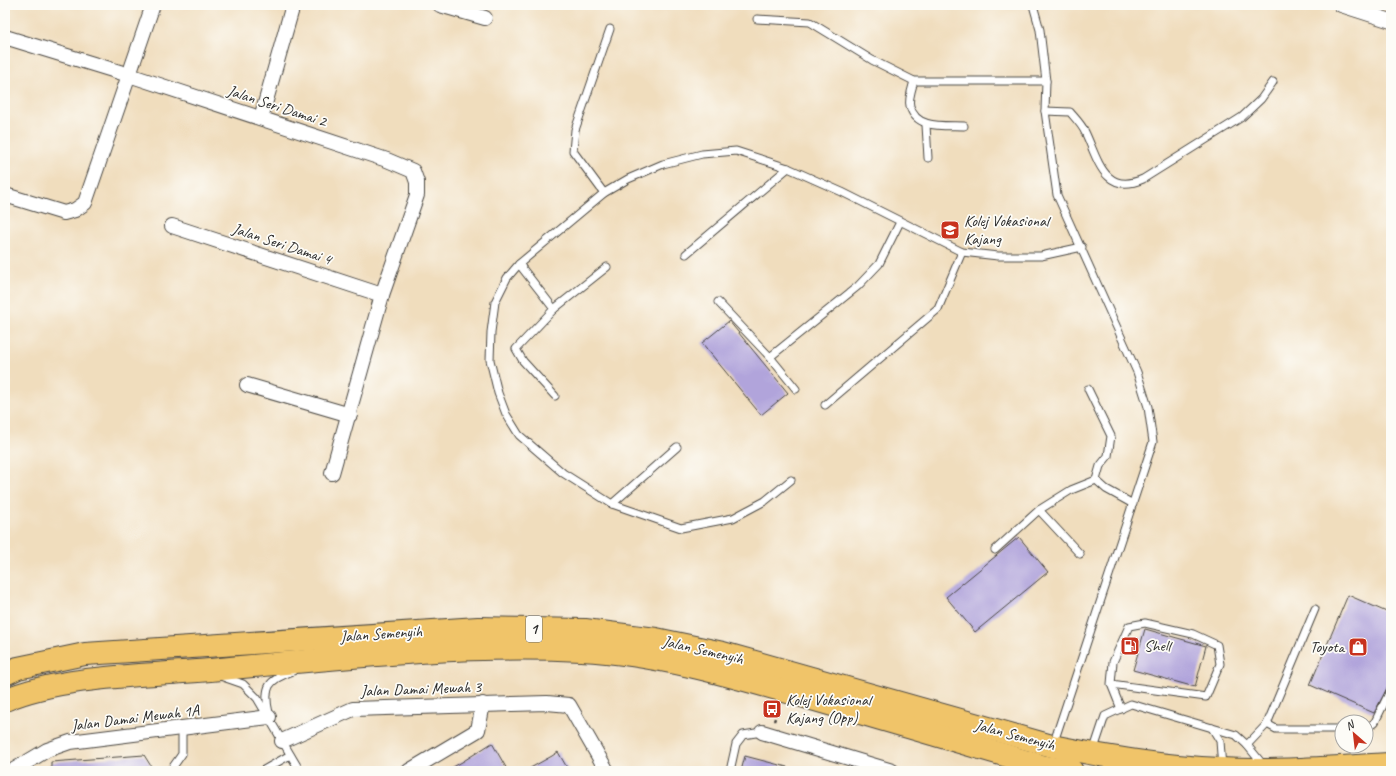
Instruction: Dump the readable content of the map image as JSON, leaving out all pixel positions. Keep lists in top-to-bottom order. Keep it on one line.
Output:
{"streets":{"main road":["1","Jalan Semenyih"],"street":["Jalan Seri Damai 2","Jalan Seri Damai 4","Jalan Damai Mewah 3","Jalan Damai Mewah 1A"]},"crossings":[["Jalan Seri Damai 2","Jalan Seri Damai 4"]],"places":{"school or university":["Kolej Vokasional Kajang"],"fuel station":["Shell"],"shop":["Toyota"],"bus stop":["Kolej Vokasional Kajang (Opp)"]},"north":"top left"}
